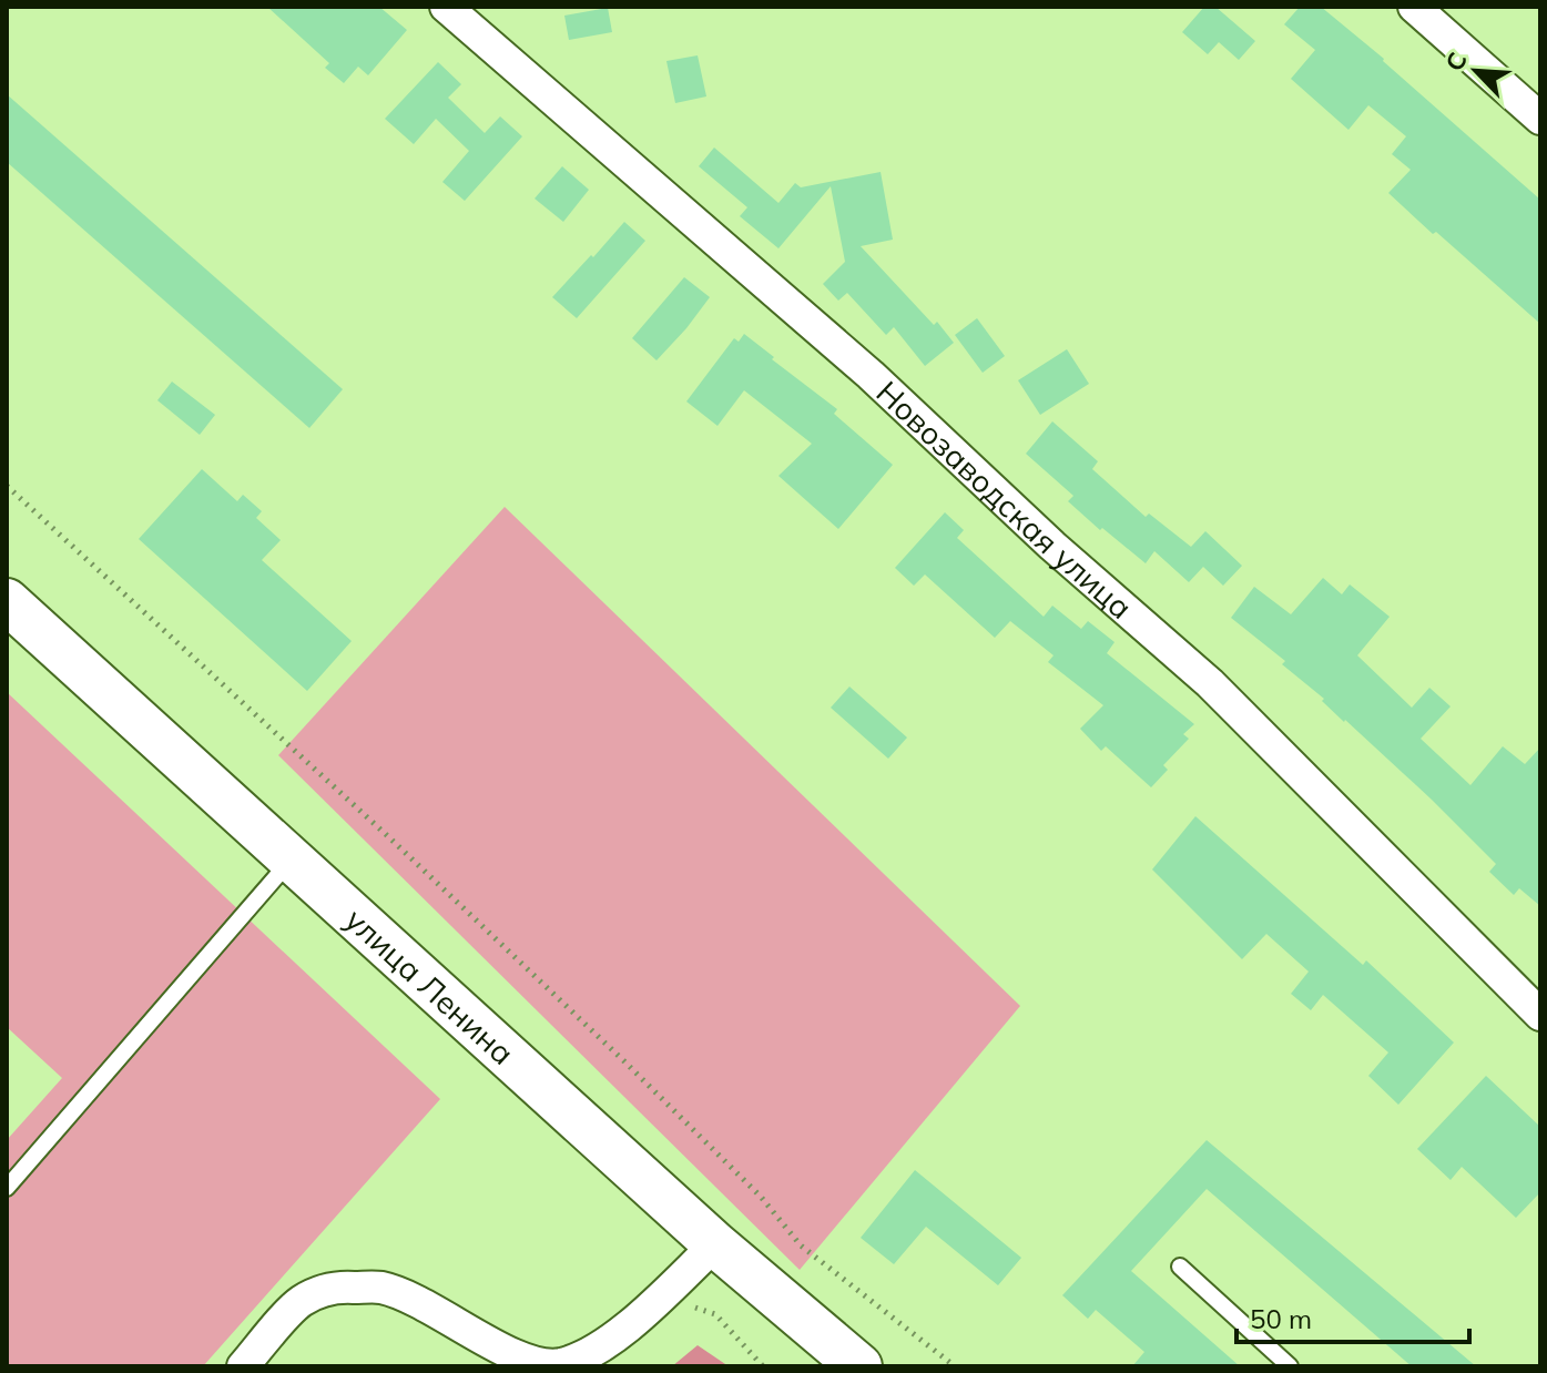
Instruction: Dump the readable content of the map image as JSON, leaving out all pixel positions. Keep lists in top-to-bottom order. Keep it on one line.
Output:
{"streets":{"street":["Новозаводская улица","улица Ленина"]},"scale_bar":"50 m","north":"top left"}
